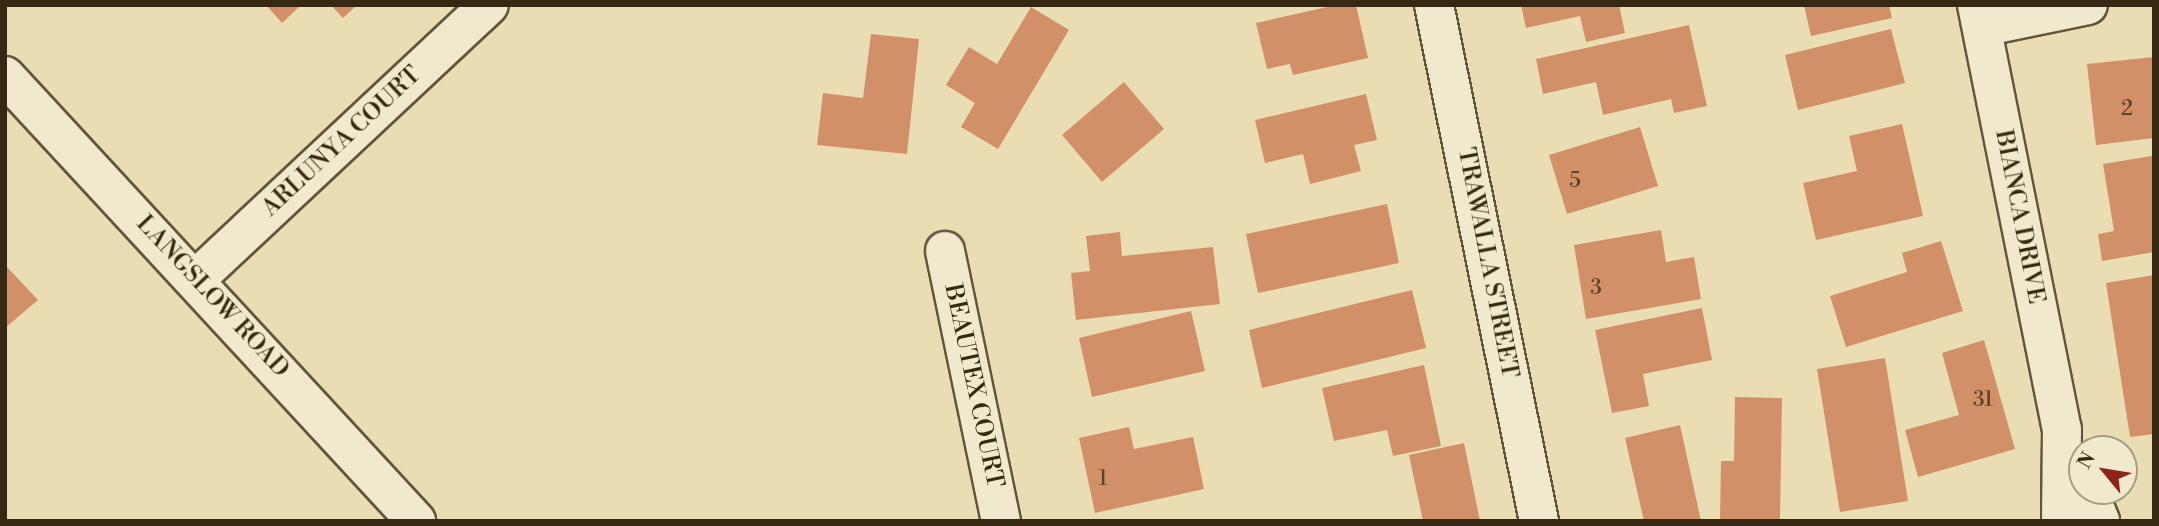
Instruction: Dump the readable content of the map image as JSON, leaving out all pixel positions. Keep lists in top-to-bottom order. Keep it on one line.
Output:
{"streets":{"street":["ARLUNYA COURT","BIANCA DRIVE","TRAWALLA STREET","LANGSLOW ROAD","BEAUTEX COURT"]},"crossings":[["ARLUNYA COURT","LANGSLOW ROAD"]],"house_numbers":["2","5","3","31","1"],"north":"top left"}
